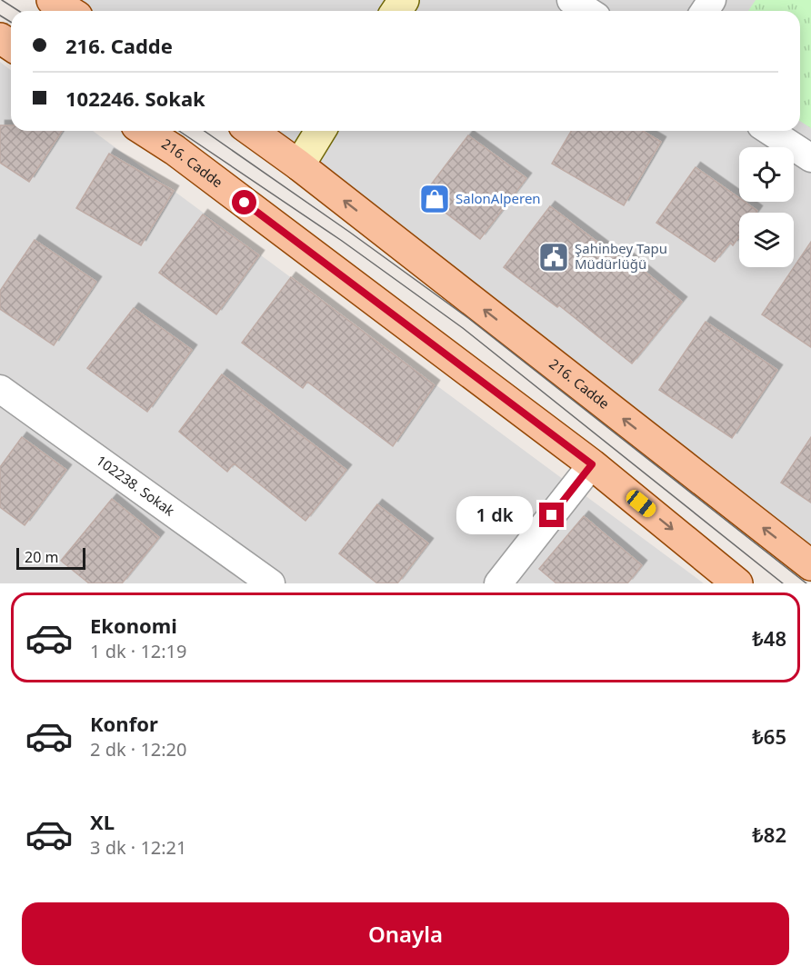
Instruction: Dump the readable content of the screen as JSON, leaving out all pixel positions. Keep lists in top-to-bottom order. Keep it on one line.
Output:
{"streets":{"main road":["216. Cadde"],"street":["102238. Sokak"]},"places":{"shop":["SalonAlperen"],"public building":["Şahinbey Tapu Müdürlüğü"]},"scale_bar":"20 m","page":{"banner":["216. Cadde","102246. Sokak"],"bubble":"1 dk","scale":"20 m","list":[{"name":"Ekonomi","note":"1 dk · 12:19","value":"₺48"},{"name":"Konfor","note":"2 dk · 12:20","value":"₺65"},{"name":"XL","note":"3 dk · 12:21","value":"₺82"}],"buttons":"Onayla"}}
